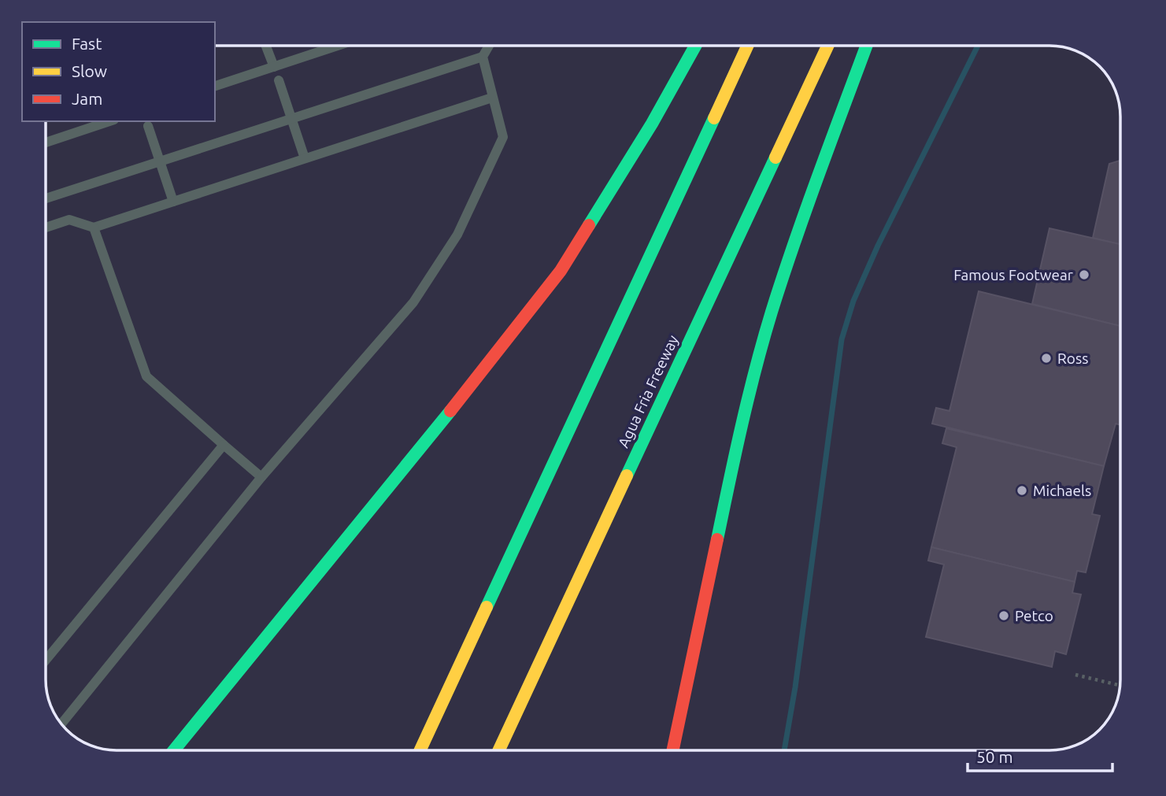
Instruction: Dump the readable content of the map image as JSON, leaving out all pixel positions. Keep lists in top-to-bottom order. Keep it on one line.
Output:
{"streets":{"highway":["Agua Fria Freeway"]},"places":["Famous Footwear","Ross","Michaels","Petco"],"legend":["Fast","Slow","Jam"],"scale_bar":"50 m"}
